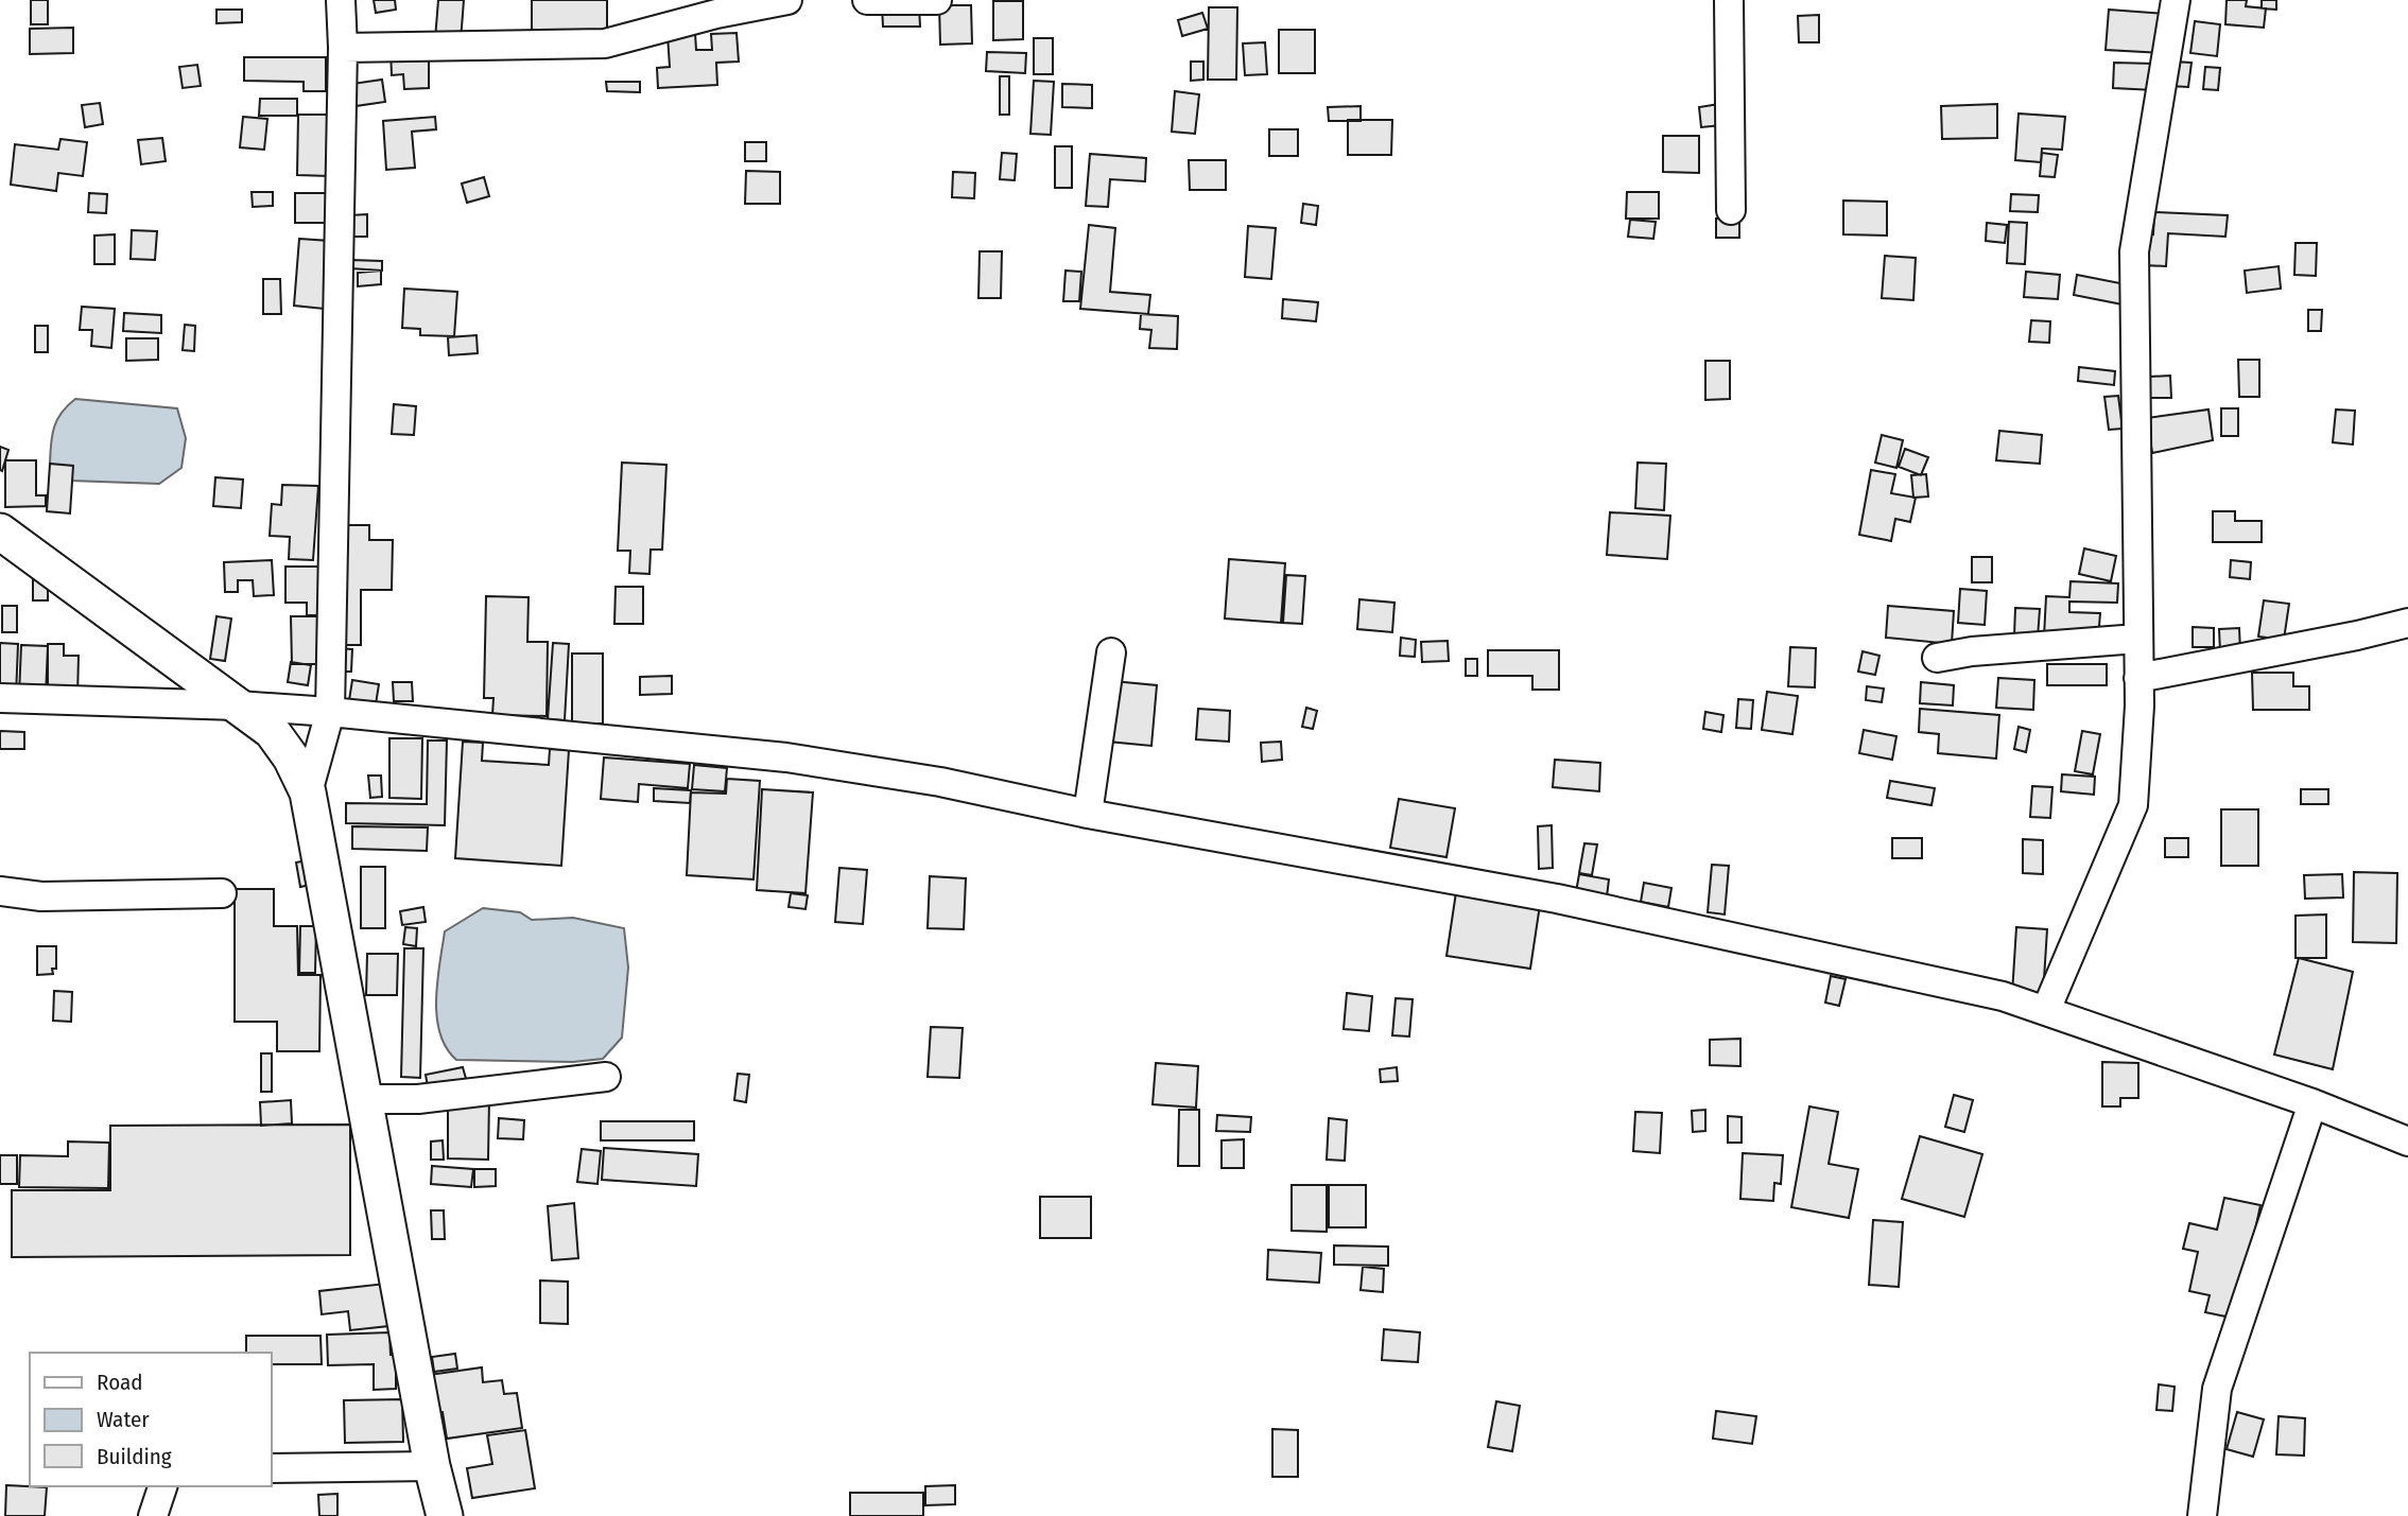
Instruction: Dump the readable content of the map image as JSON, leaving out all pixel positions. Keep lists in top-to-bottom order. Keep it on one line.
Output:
{"legend":["Road","Water","Building"]}
